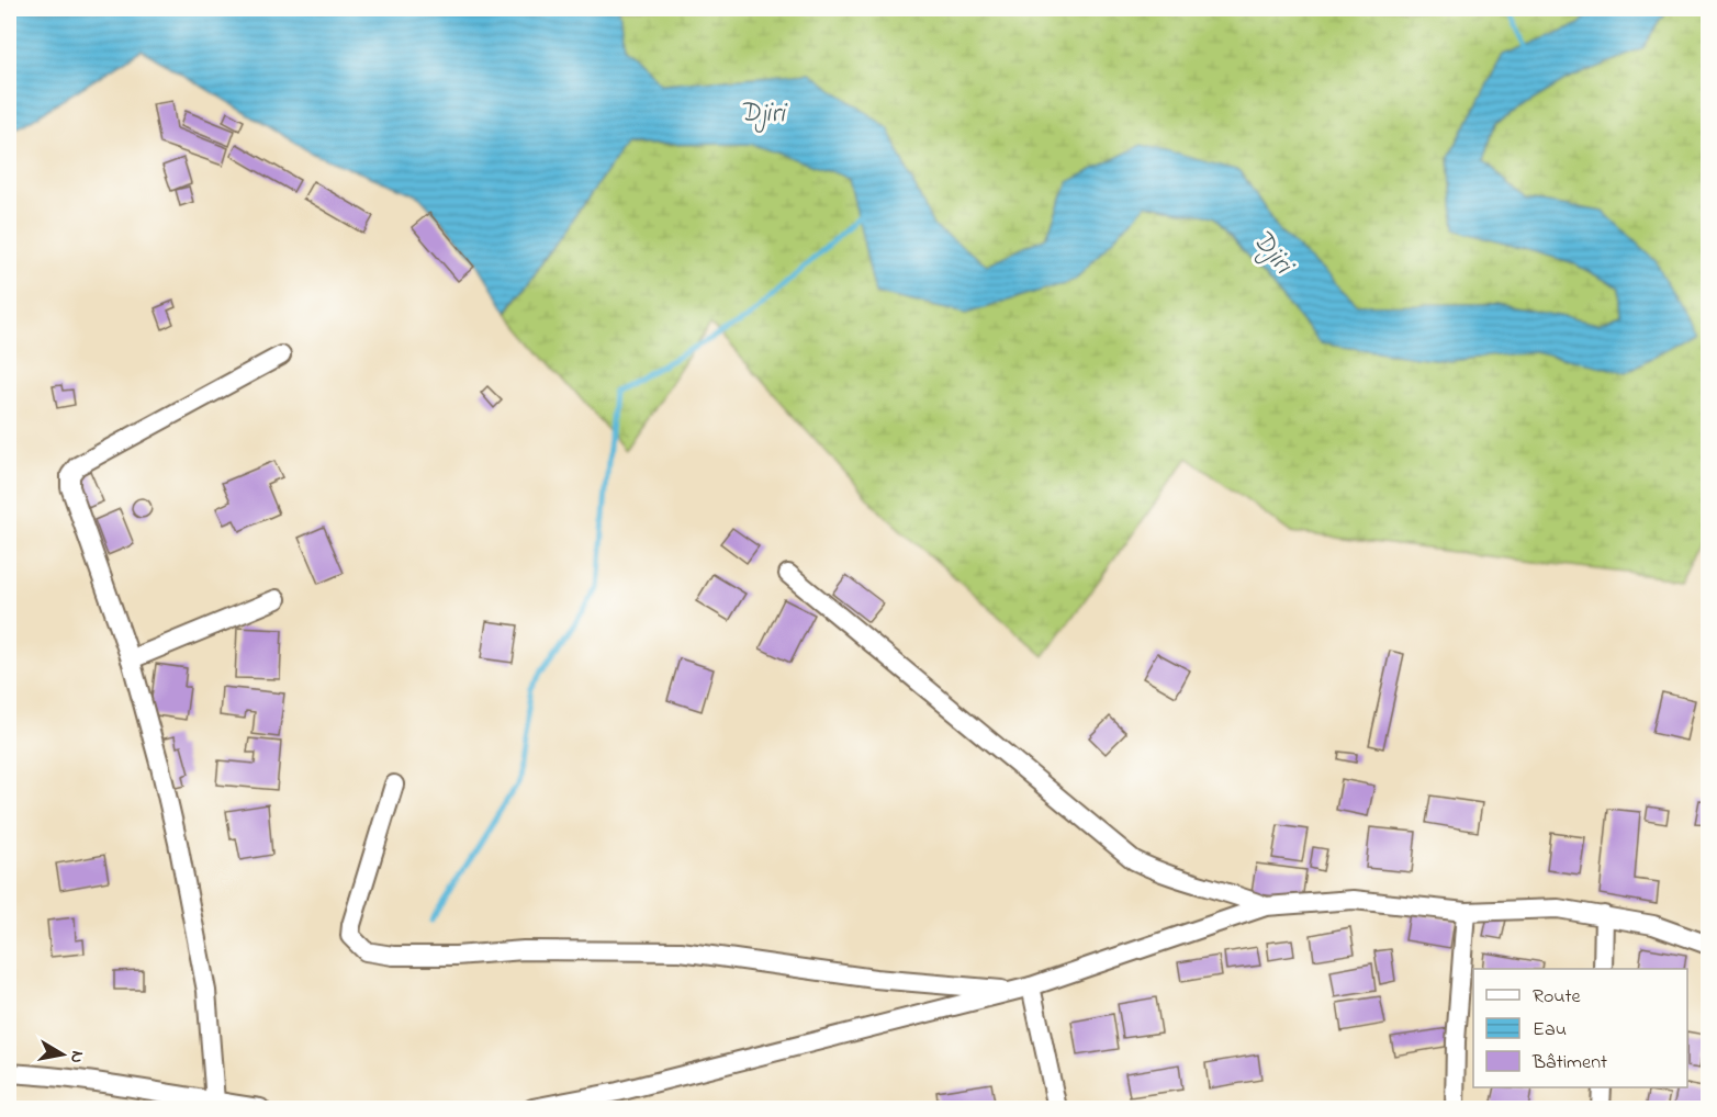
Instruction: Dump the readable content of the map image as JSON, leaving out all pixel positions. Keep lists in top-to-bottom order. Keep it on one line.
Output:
{"water":["Djiri"],"legend":["Route","Eau","Bâtiment"],"north":"right"}
